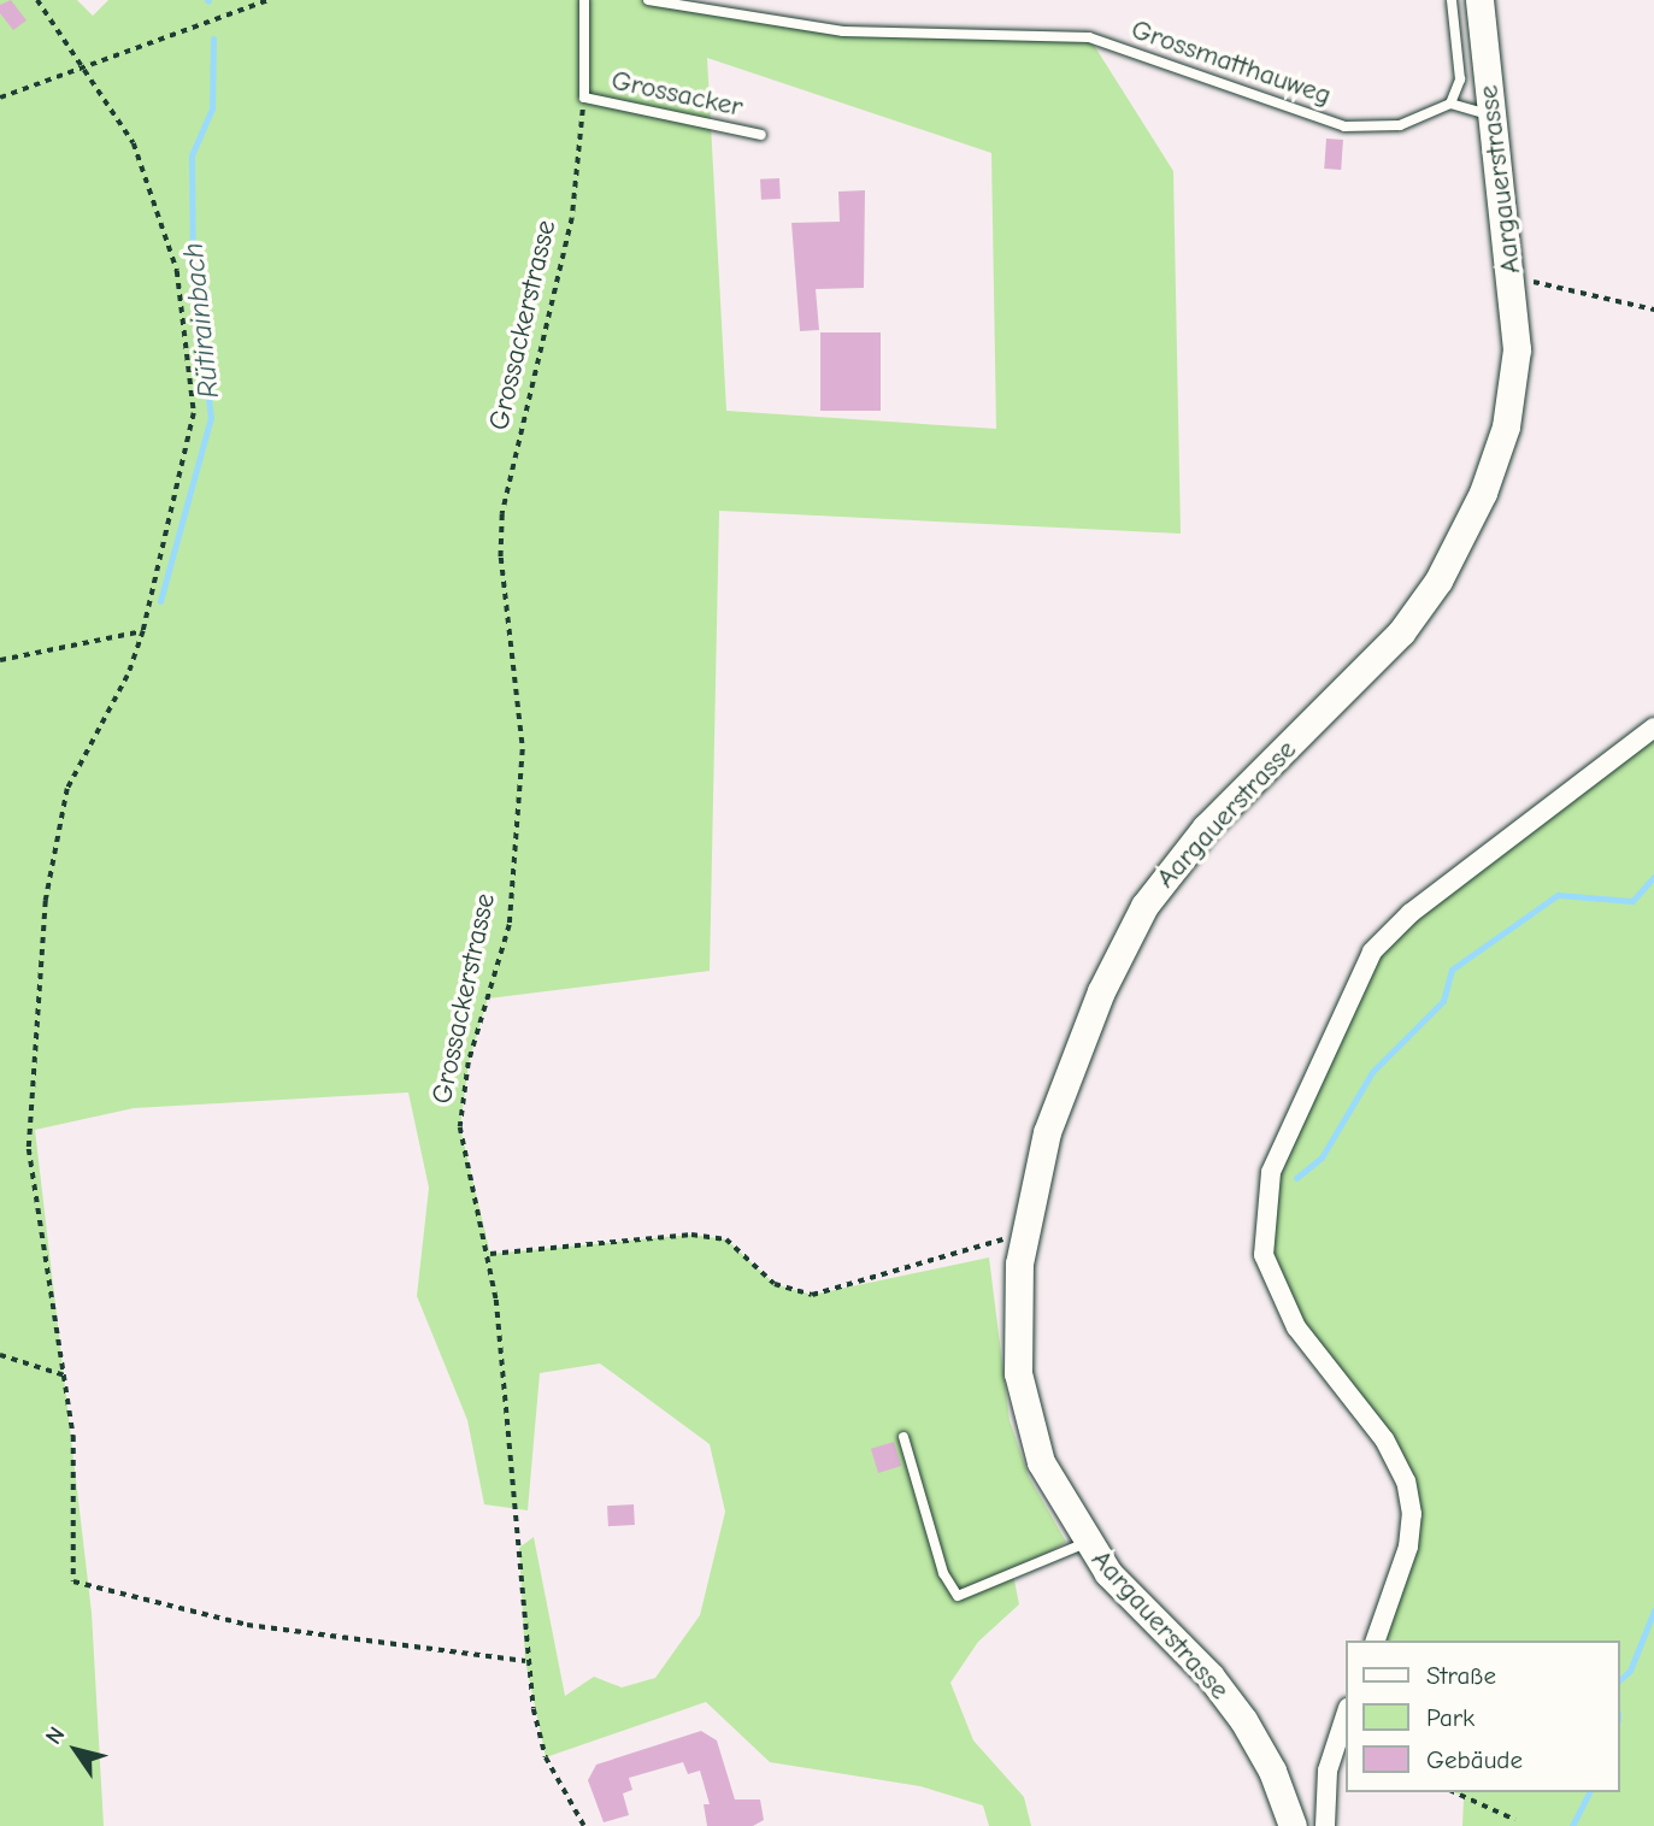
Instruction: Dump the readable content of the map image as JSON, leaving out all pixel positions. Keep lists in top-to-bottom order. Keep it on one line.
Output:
{"streets":{"main road":["Aargauerstrasse"],"lane":["Grossmatthauweg","Grossacker"],"path":["Grossackerstrasse"]},"crossings":[["Grossacker","Grossackerstrasse"]],"water":["Rütirainbach"],"legend":["Straße","Park","Gebäude"],"north":"top left"}
